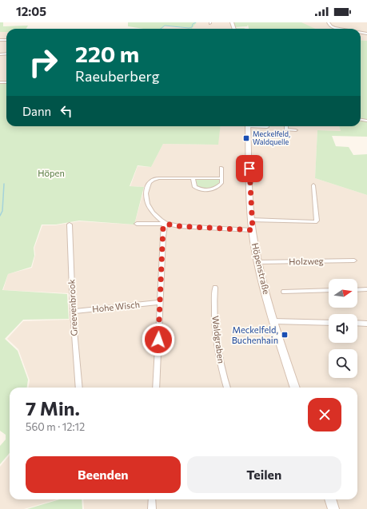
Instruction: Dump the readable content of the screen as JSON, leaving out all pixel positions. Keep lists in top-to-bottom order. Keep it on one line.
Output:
{"streets":{"main road":["Höpenstraße"],"street":["Holzweg","Hohe Wisch","Greevenbrook","Waldgraben"]},"crossings":[["Holzweg","Höpenstraße"],["Hohe Wisch","Greevenbrook"]],"parks":["Höpen"],"places":{"transit":["Meckelfeld, Waldquelle","Meckelfeld, Buchenhain"]},"north":"right","page":{"status":"12:05","turn":["220 m","Raeuberberg"],"then":"Dann","heading":["7 Min.","560 m · 12:12"],"buttons":["Beenden","Teilen"]}}
